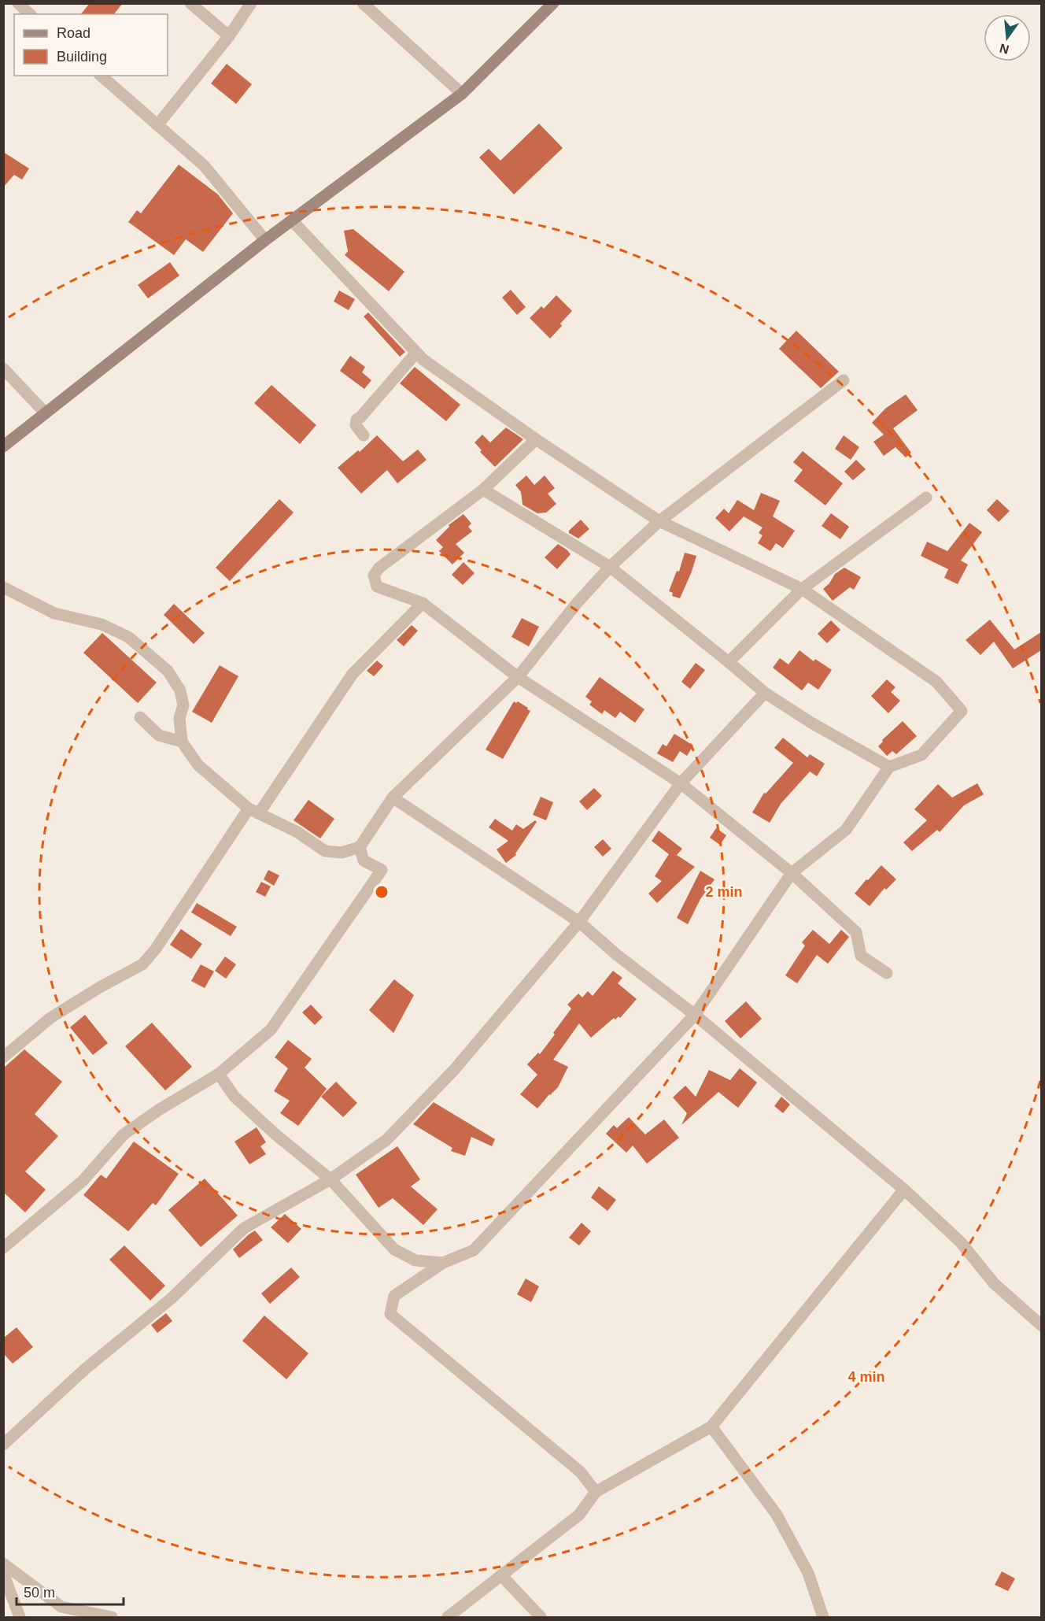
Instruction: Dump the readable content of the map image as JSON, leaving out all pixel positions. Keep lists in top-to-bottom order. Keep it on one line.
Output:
{"legend":["Road","Building"],"scale_bar":"50 m","north":"bottom","rings":["2 min","4 min"]}
